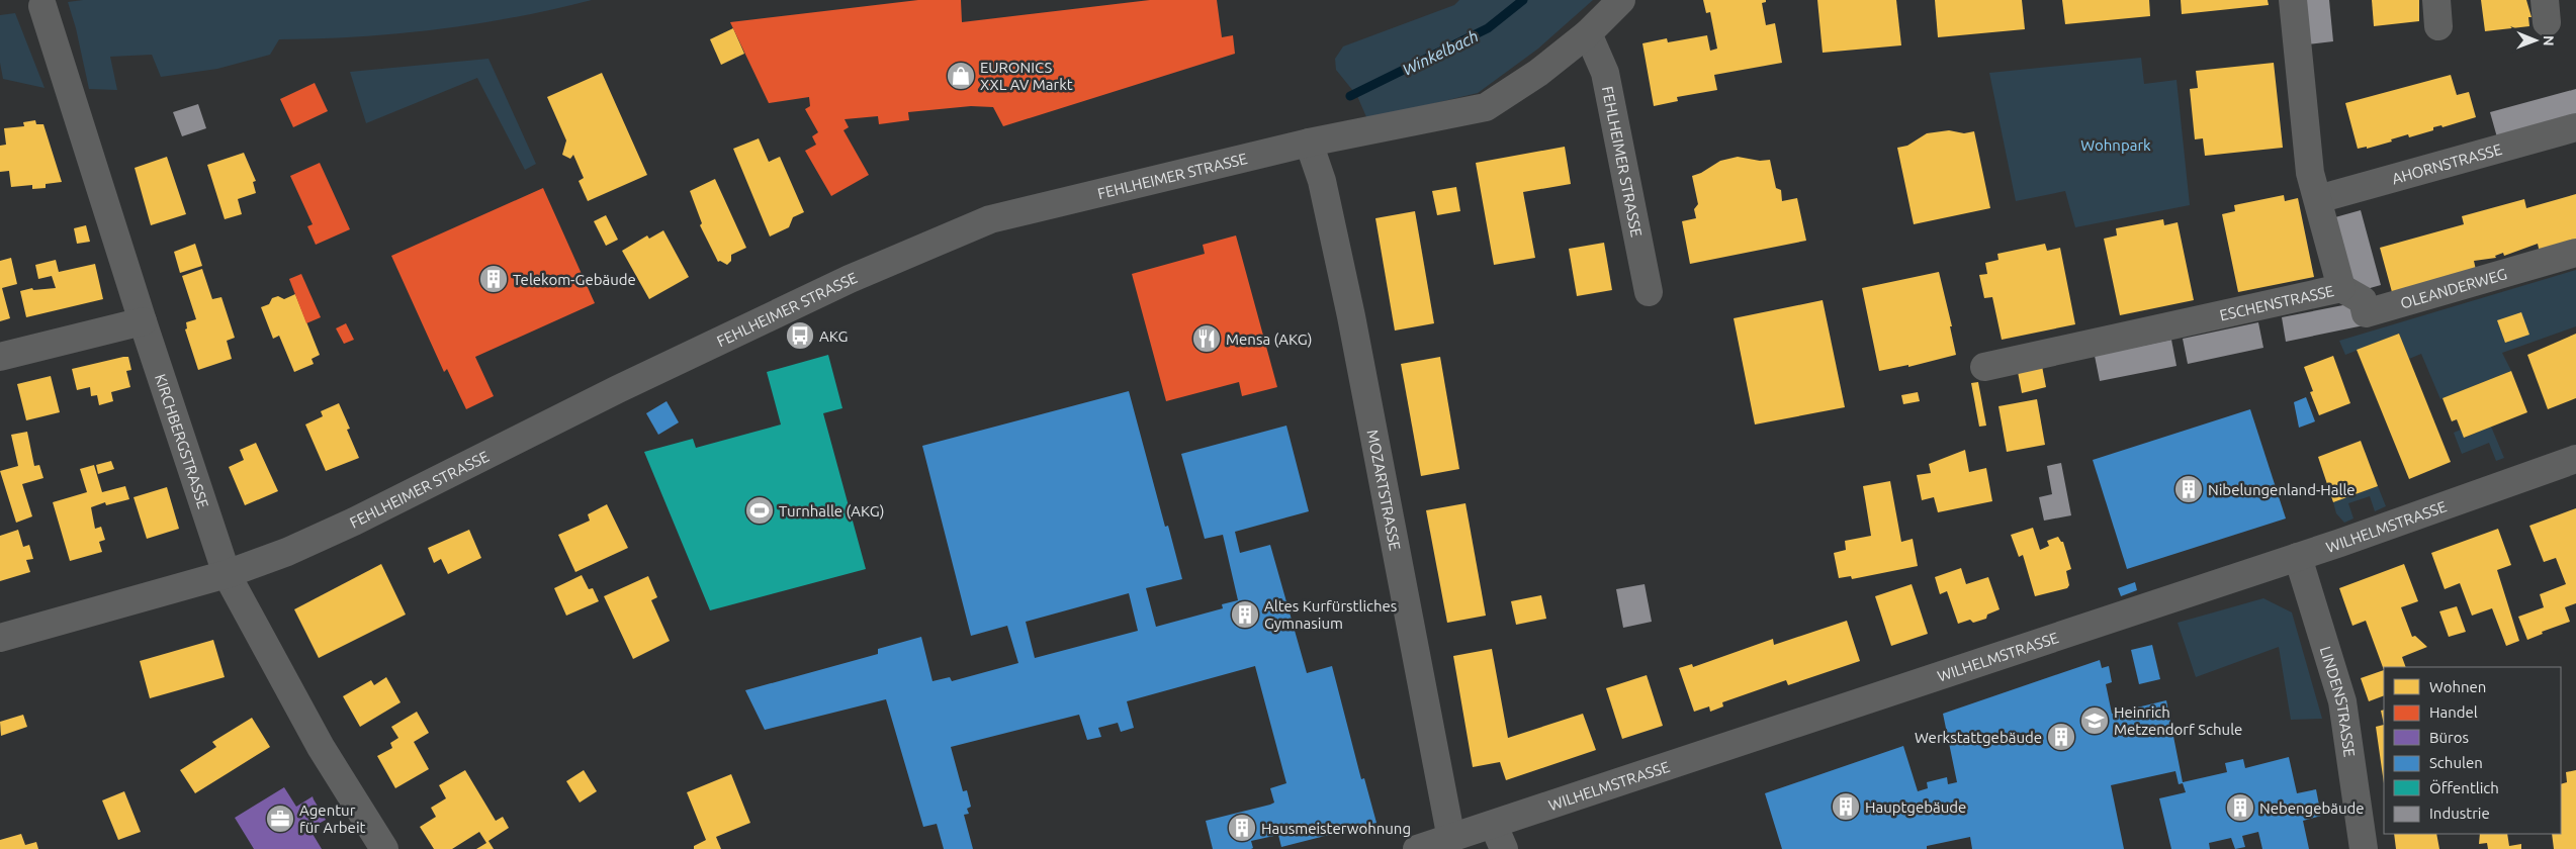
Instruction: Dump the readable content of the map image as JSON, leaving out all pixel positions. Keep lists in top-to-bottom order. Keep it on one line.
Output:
{"streets":{"street":["FEHLHEIMER STRASSE","AHORNSTRASSE","OLEANDERWEG","ESCHENSTRASSE","KIRCHBERGSTRASSE","MOZARTSTRASSE","WILHELMSTRASSE","LINDENSTRASSE"]},"crossings":[["FEHLHEIMER STRASSE","KIRCHBERGSTRASSE"],["FEHLHEIMER STRASSE","MOZARTSTRASSE"],["AHORNSTRASSE","ESCHENSTRASSE"],["OLEANDERWEG","ESCHENSTRASSE"],["MOZARTSTRASSE","WILHELMSTRASSE"],["WILHELMSTRASSE","LINDENSTRASSE"]],"water":["Winkelbach"],"parks":["Wohnpark"],"places":{"shop":["EURONICS XXL AV Markt"],"building":["Telekom-Gebäude","Nibelungenland-Halle","Altes Kurfürstliches Gymnasium","Werkstattgebäude","Hauptgebäude","Nebengebäude","Hausmeisterwohnung"],"bus stop":["AKG"],"restaurant":["Mensa (AKG)"],"sports":["Turnhalle (AKG)"],"school or university":["Heinrich Metzendorf Schule"],"office":["Agentur für Arbeit"]},"legend":["Wohnen","Handel","Büros","Schulen","Öffentlich","Industrie"],"north":"right"}
